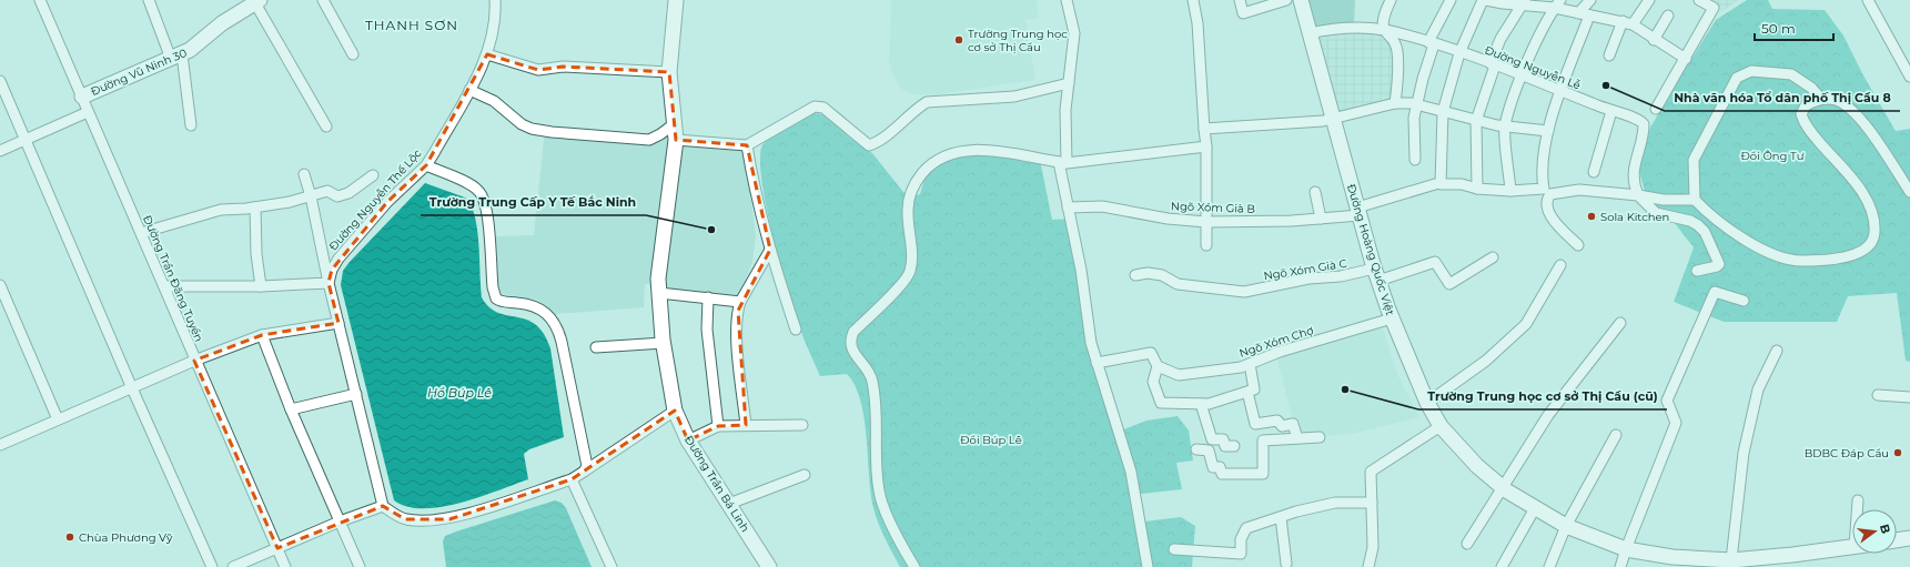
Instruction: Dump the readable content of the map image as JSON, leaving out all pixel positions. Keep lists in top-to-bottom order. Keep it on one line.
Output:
{"streets":{"main road":["Đường Vũ Ninh 30","Đường Hoàng Quốc Việt","Đường Trần Bá Linh"],"street":["Đường Nguyễn Lễ","Đường Nguyễn Thế Lộc","Ngõ Xóm Già B","Ngõ Xóm Già C","Đường Trần Đăng Tuyển","Ngõ Xóm Chợ"]},"crossings":[["Đường Nguyễn Lễ","Đường Hoàng Quốc Việt"],["Đường Vũ Ninh 30","Đường Trần Đăng Tuyển"],["Ngõ Xóm Già B","Đường Hoàng Quốc Việt"],["Đường Hoàng Quốc Việt","Ngõ Xóm Già C"],["Đường Hoàng Quốc Việt","Ngõ Xóm Chợ"]],"districts":["THANH SƠN"],"water":["Hồ Búp Lê"],"parks":["Đồi Ông Tư","Đồi Búp Lê"],"places":["Trường Trung học cơ sở Thị Cầu","Nhà văn hóa Tổ dân phố Thị Cầu 8","Sola Kitchen","Trường Trung Cấp Y Tế Bắc Ninh","Trường Trung học cơ sở Thị Cầu (cũ)","BDBC Đáp Cầu","Chùa Phương Vỹ"],"scale_bar":"50 m","north":"right"}
